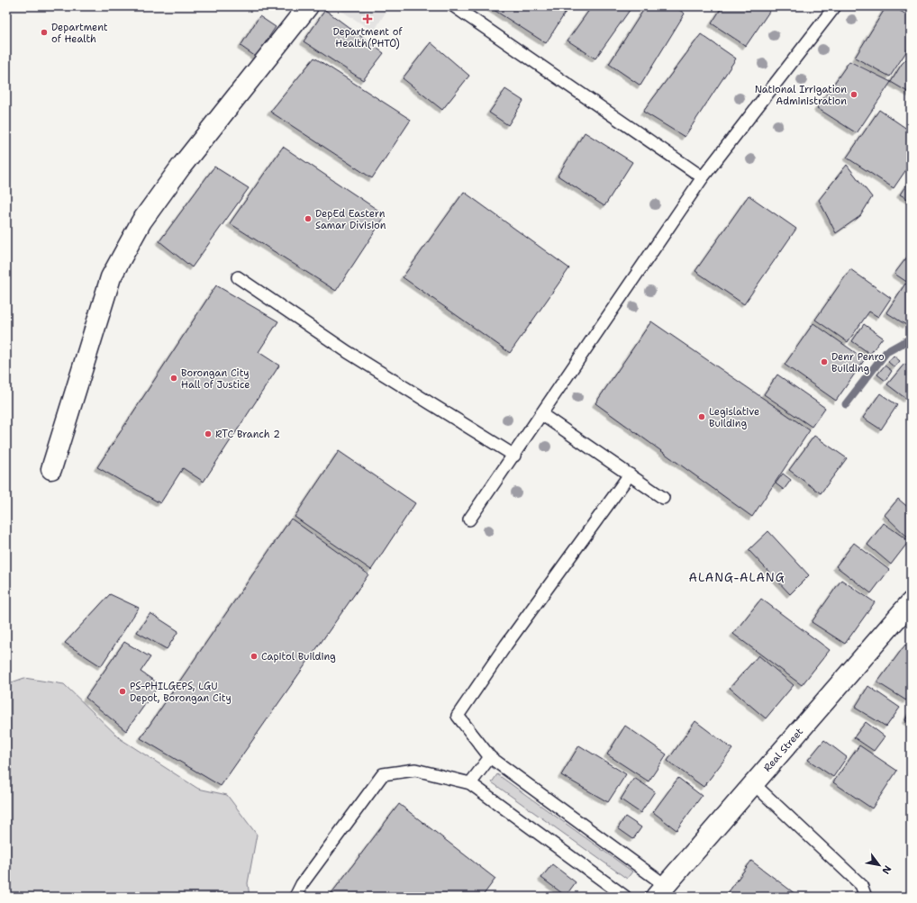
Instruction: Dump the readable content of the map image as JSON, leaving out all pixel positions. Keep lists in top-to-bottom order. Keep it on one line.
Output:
{"streets":{"street":["Real Street"]},"districts":["ALANG-ALANG"],"places":{"health":["Department of Health(PHTO)"],"other":["Department of Health","National Irrigation Administration","DepEd Eastern Samar Division","Denr Penro Building","Borongan City Hall of Justice","Legislative Building","RTC Branch 2","Capitol Building","PS-PHILGEPS, LGU Depot, Borongan City"]},"north":"bottom right"}
